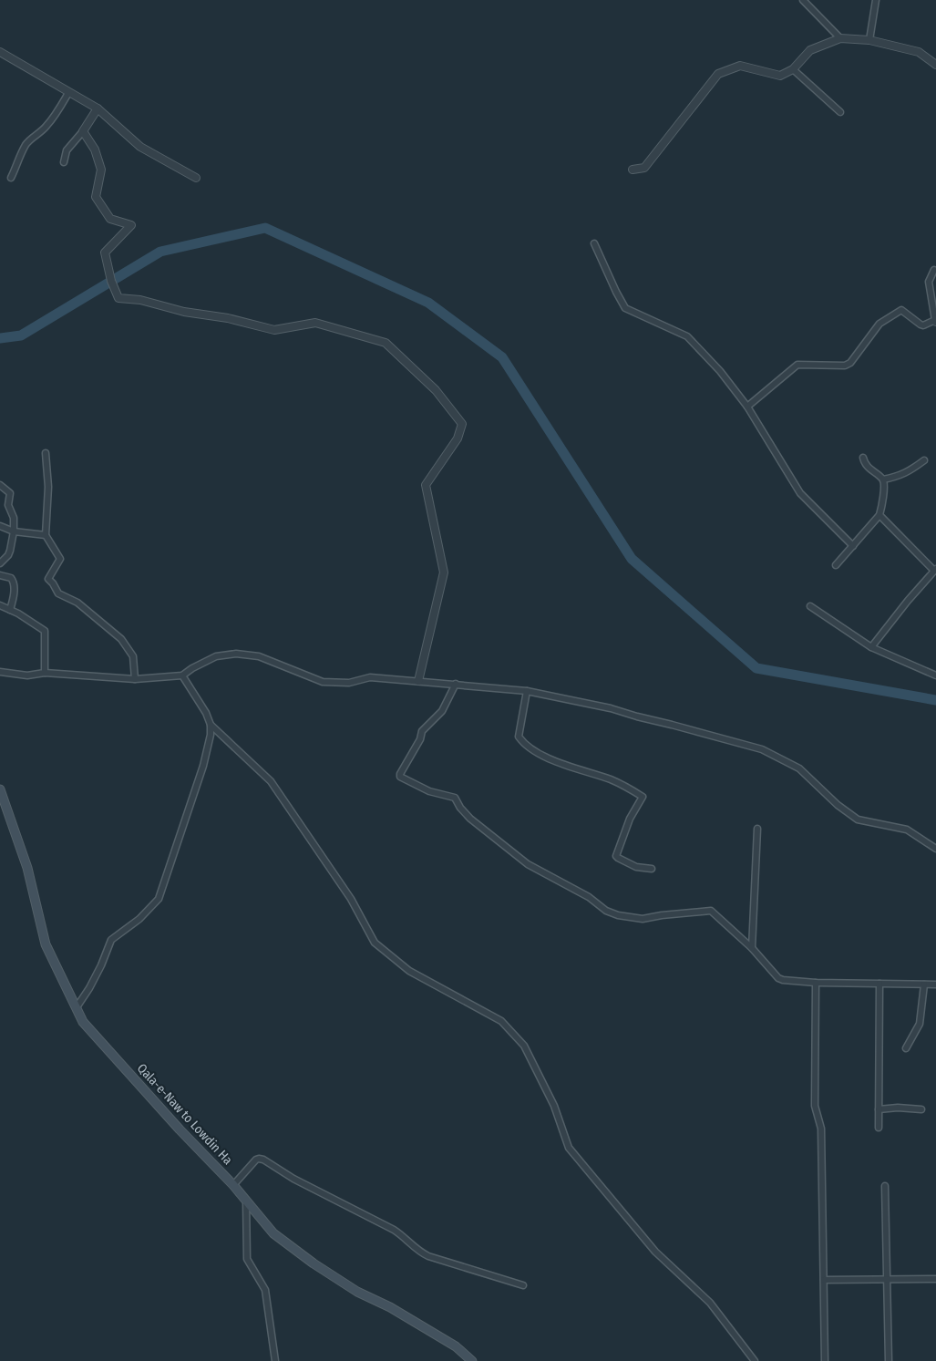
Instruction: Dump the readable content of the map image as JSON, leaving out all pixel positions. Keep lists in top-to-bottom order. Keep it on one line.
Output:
{"streets":{"main road":["Qala-e-Naw to Lowdin Ha"]}}
